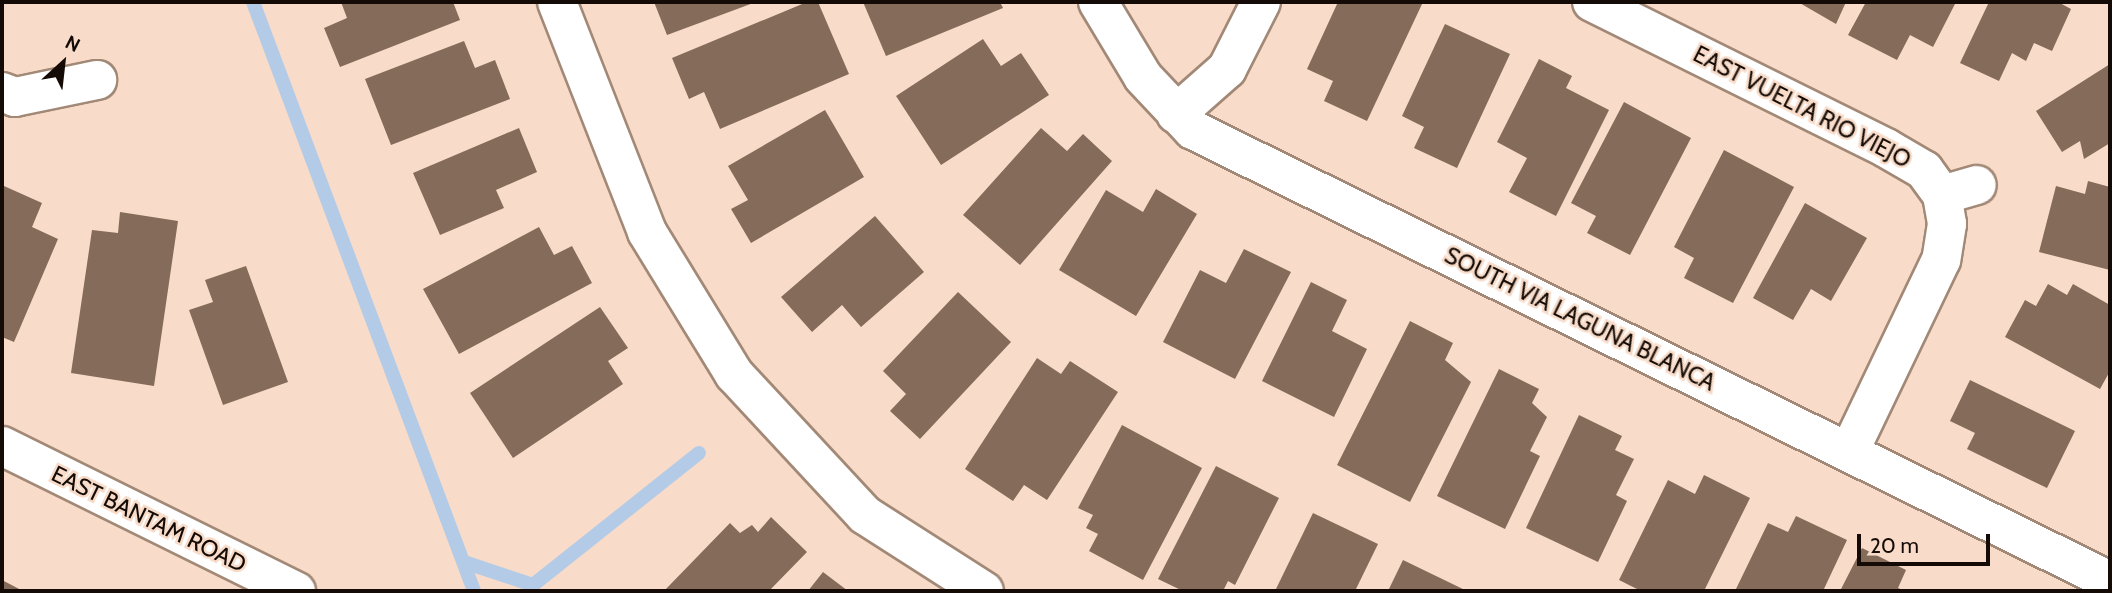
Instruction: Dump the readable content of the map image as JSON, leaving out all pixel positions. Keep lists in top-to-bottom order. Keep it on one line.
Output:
{"streets":{"street":["EAST VUELTA RIO VIEJO","SOUTH VIA LAGUNA BLANCA","EAST BANTAM ROAD"]},"crossings":[["EAST VUELTA RIO VIEJO","SOUTH VIA LAGUNA BLANCA"]],"scale_bar":"20 m","north":"top right"}
